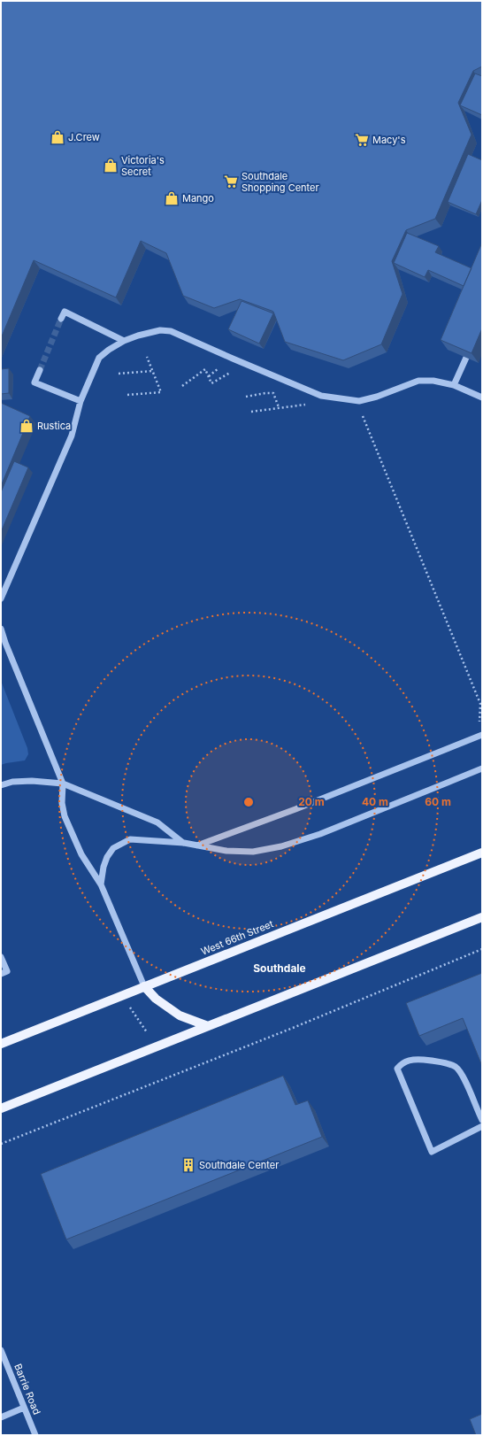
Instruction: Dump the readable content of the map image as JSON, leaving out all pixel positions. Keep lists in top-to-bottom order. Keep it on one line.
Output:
{"streets":{"main road":["West 66th Street"],"street":["Barrie Road"]},"districts":["Southdale"],"places":{"shop":["J.Crew","Victoria's Secret","Mango","Rustica"],"supermarket":["Macy's","Southdale Shopping Center"],"building":["Southdale Center"]},"rings":["20 m","40 m","60 m"]}
